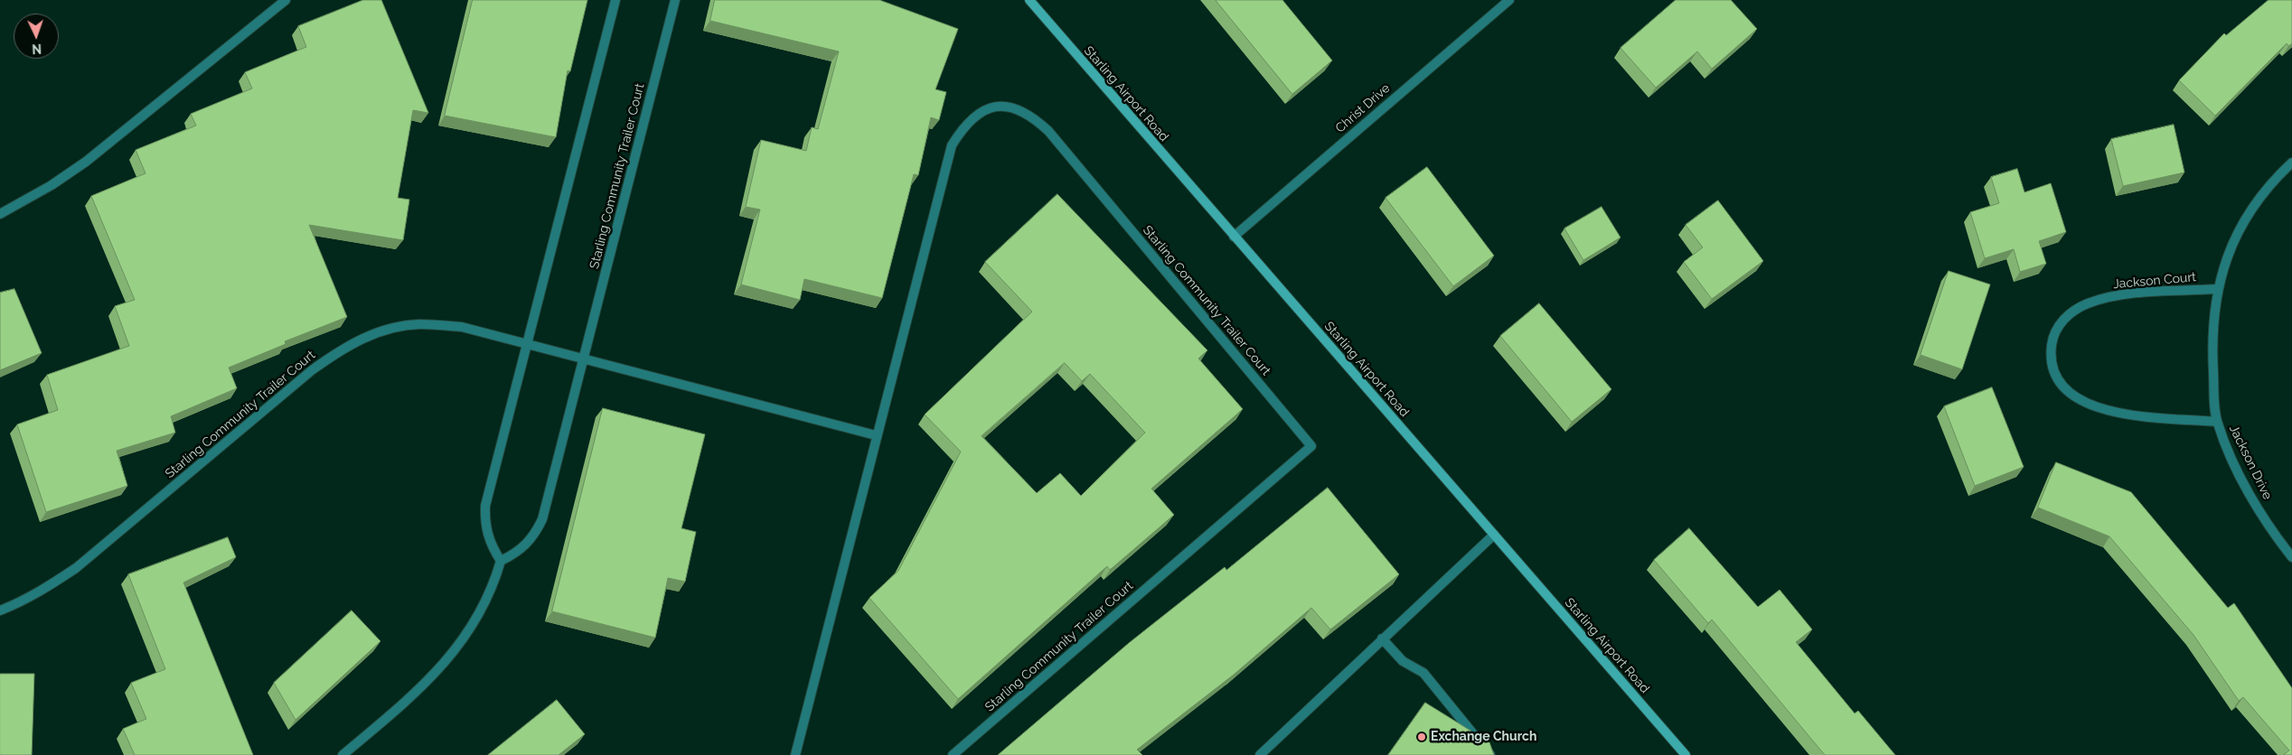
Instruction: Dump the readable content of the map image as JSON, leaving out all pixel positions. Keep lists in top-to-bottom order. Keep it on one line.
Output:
{"streets":{"street":["Starling Airport Road","Christ Drive","Starling Community Trailer Court","Jackson Court","Jackson Drive"]},"crossings":[["Starling Airport Road","Christ Drive"],["Jackson Court","Jackson Drive"]],"places":["Exchange Church"],"north":"bottom"}
